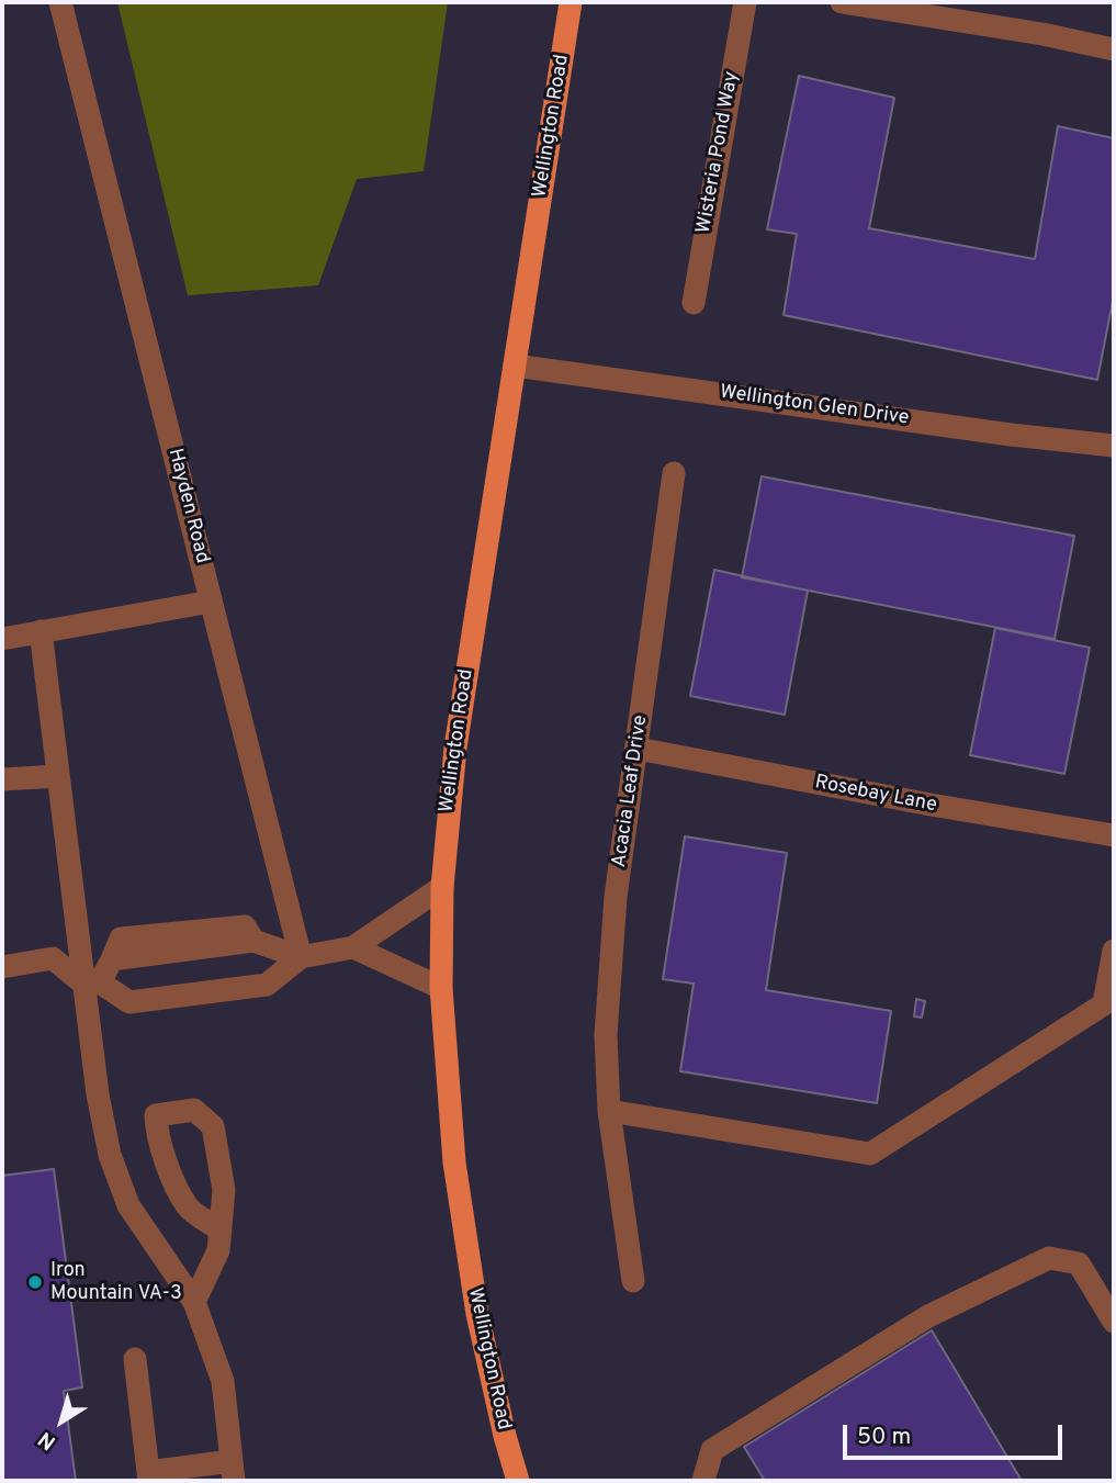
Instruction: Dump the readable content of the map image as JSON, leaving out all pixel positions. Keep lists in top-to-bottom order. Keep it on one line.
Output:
{"streets":{"main road":["Wellington Road"],"street":["Wisteria Pond Way","Wellington Glen Drive","Hayden Road","Acacia Leaf Drive","Rosebay Lane"]},"crossings":[["Wellington Road","Wellington Glen Drive"],["Acacia Leaf Drive","Rosebay Lane"]],"places":["Iron Mountain VA-3"],"scale_bar":"50 m","north":"bottom left"}
